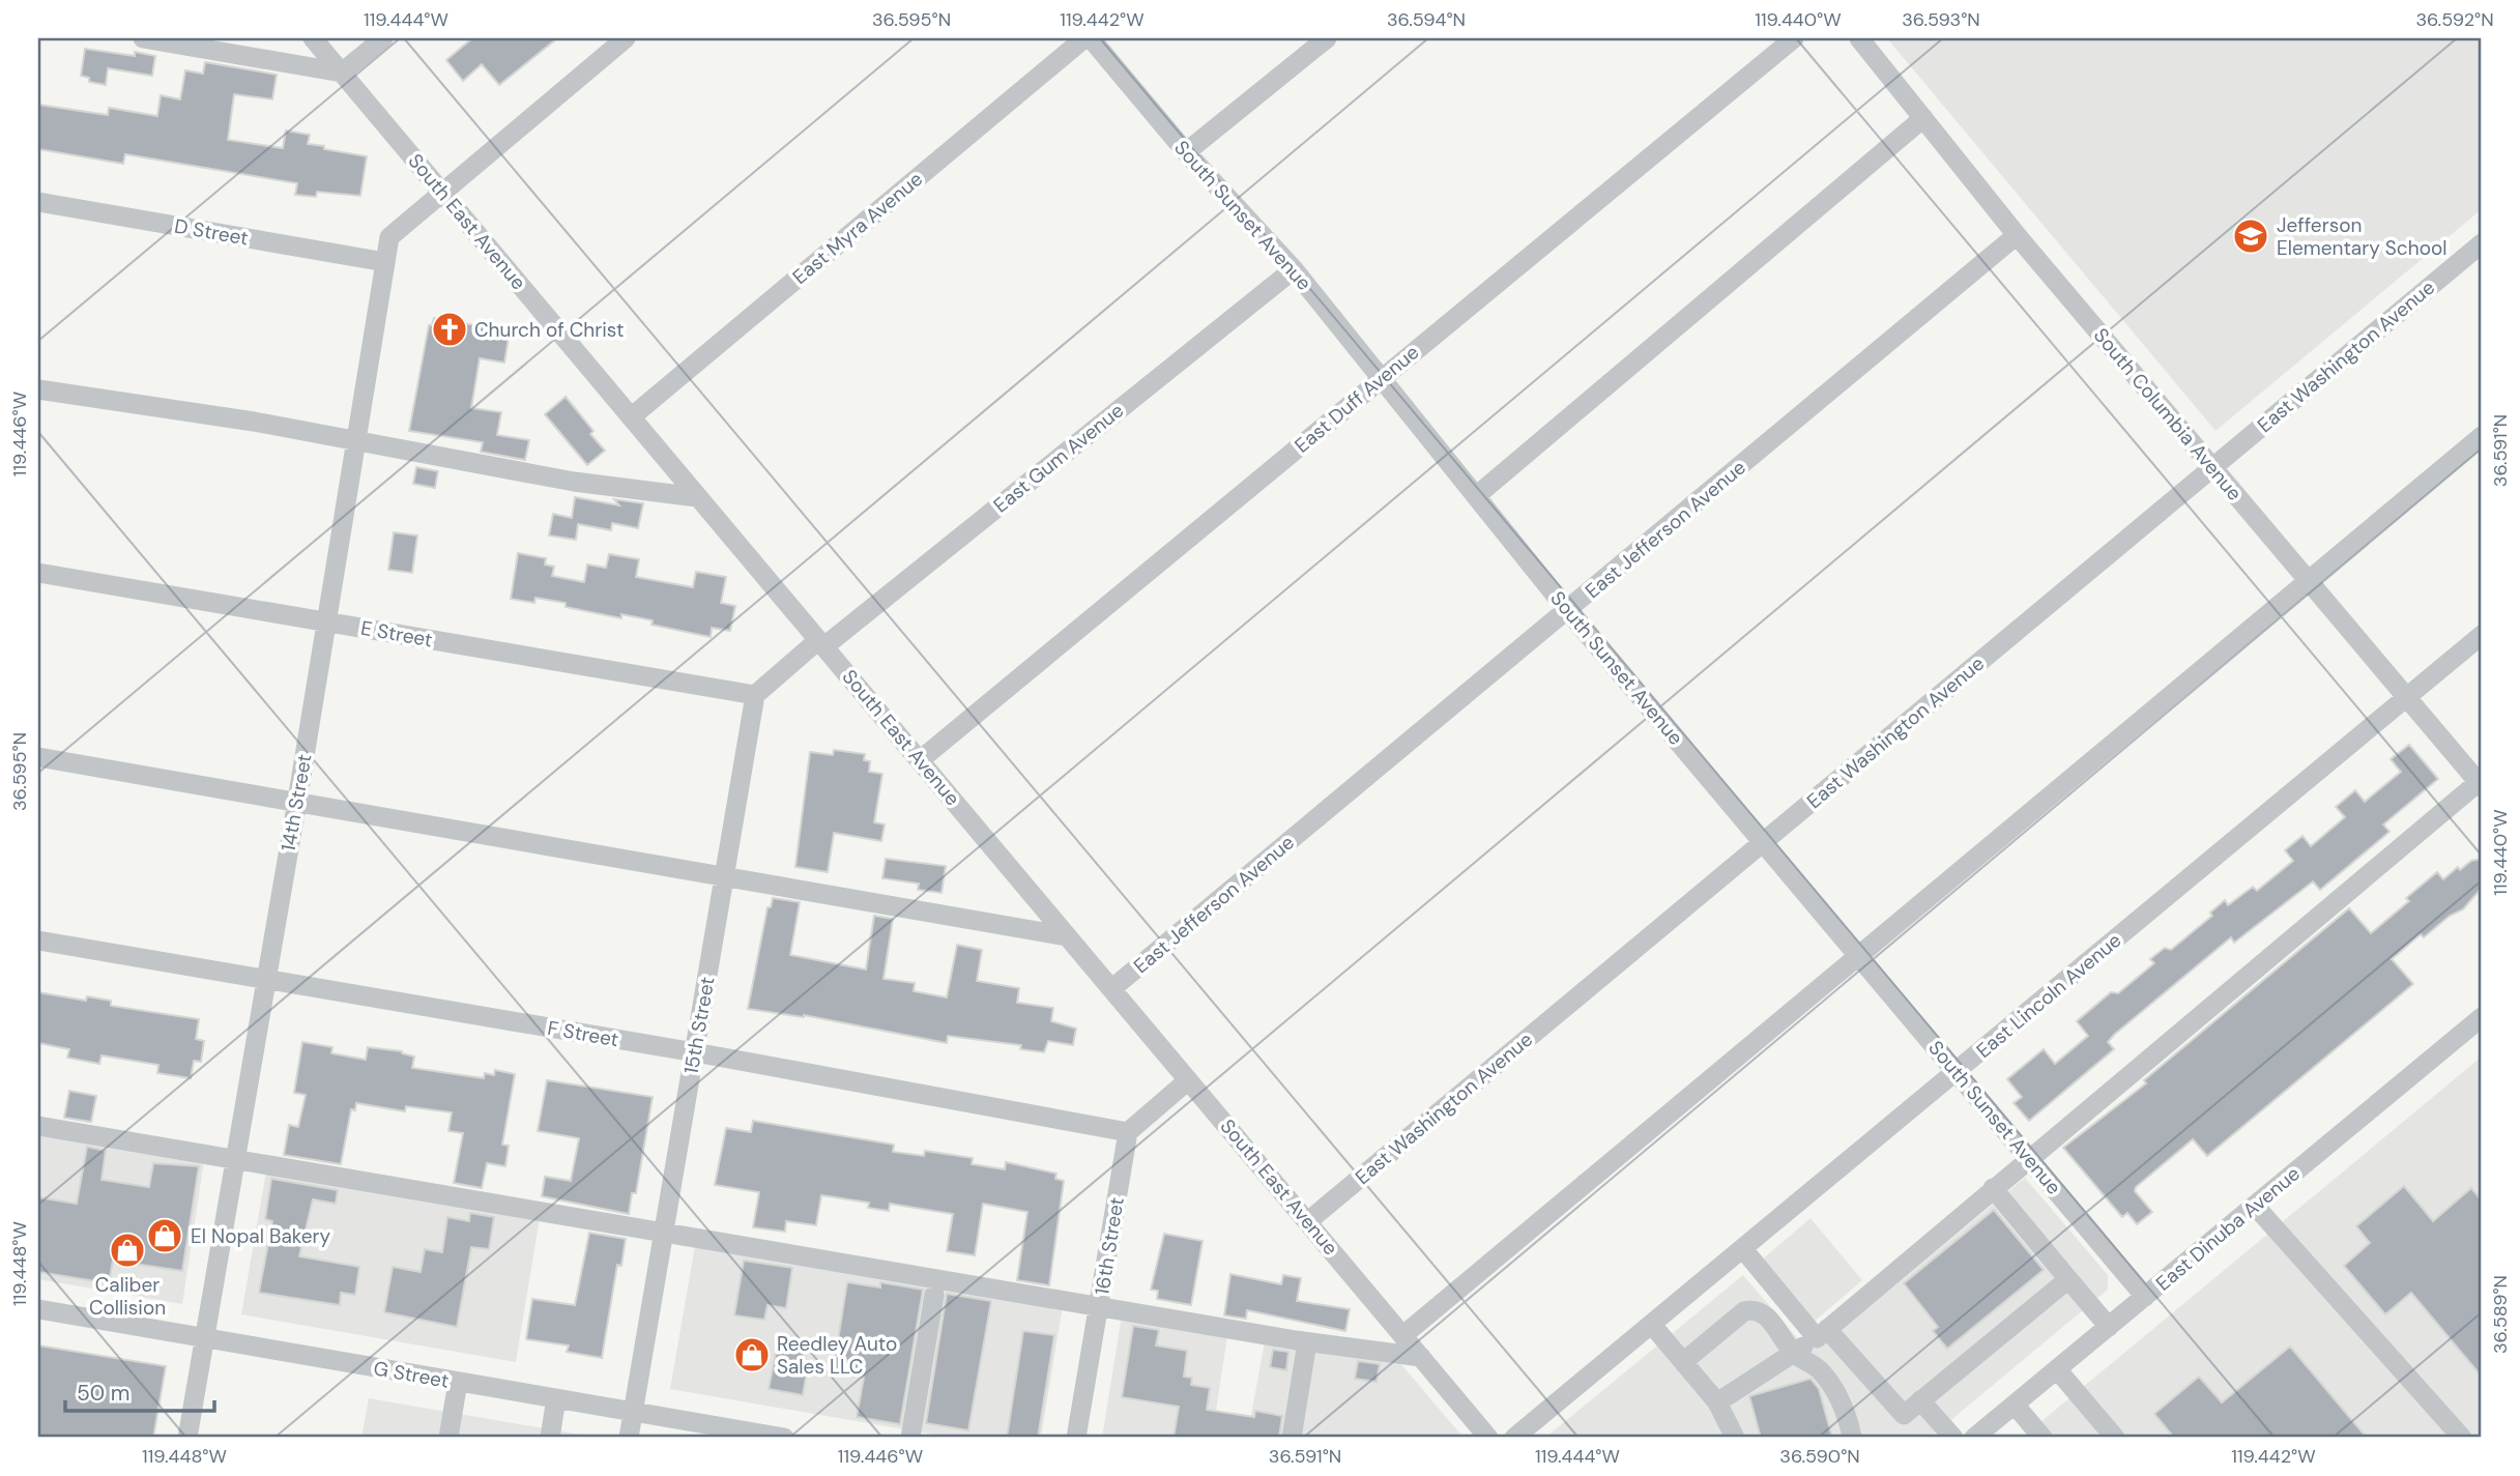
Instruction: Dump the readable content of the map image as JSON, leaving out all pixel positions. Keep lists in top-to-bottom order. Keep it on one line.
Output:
{"streets":{"street":["South Sunset Avenue","South East Avenue","East Myra Avenue","D Street","East Washington Avenue","East Duff Avenue","South Columbia Avenue","East Gum Avenue","East Jefferson Avenue","E Street","14th Street","East Lincoln Avenue","15th Street","F Street","East Dinuba Avenue","16th Street","G Street"]},"crossings":[["South Sunset Avenue","East Washington Avenue"],["South Sunset Avenue","East Duff Avenue"],["South Sunset Avenue","East Gum Avenue"],["South Sunset Avenue","East Jefferson Avenue"],["South Sunset Avenue","East Lincoln Avenue"],["South Sunset Avenue","East Dinuba Avenue"],["South East Avenue","East Myra Avenue"],["South East Avenue","East Washington Avenue"],["South East Avenue","East Duff Avenue"],["South East Avenue","East Gum Avenue"],["South East Avenue","East Jefferson Avenue"],["South East Avenue","14th Street"],["D Street","14th Street"],["East Washington Avenue","South Columbia Avenue"],["South Columbia Avenue","East Jefferson Avenue"],["South Columbia Avenue","East Lincoln Avenue"],["E Street","14th Street"],["E Street","15th Street"],["14th Street","F Street"],["14th Street","G Street"],["15th Street","F Street"],["15th Street","G Street"],["F Street","16th Street"]],"places":{"school or university":["Jefferson Elementary School"],"church":["Church of Christ"],"shop":["El Nopal Bakery","Caliber Collision","Reedley Auto Sales LLC"]},"scale_bar":"50 m","coordinates":["119.444°W","36.595°N","119.442°W","36.594°N","119.440°W","36.593°N","36.592°N","119.446°W","36.591°N","119.448°W","36.589°N","36.590°N"]}
